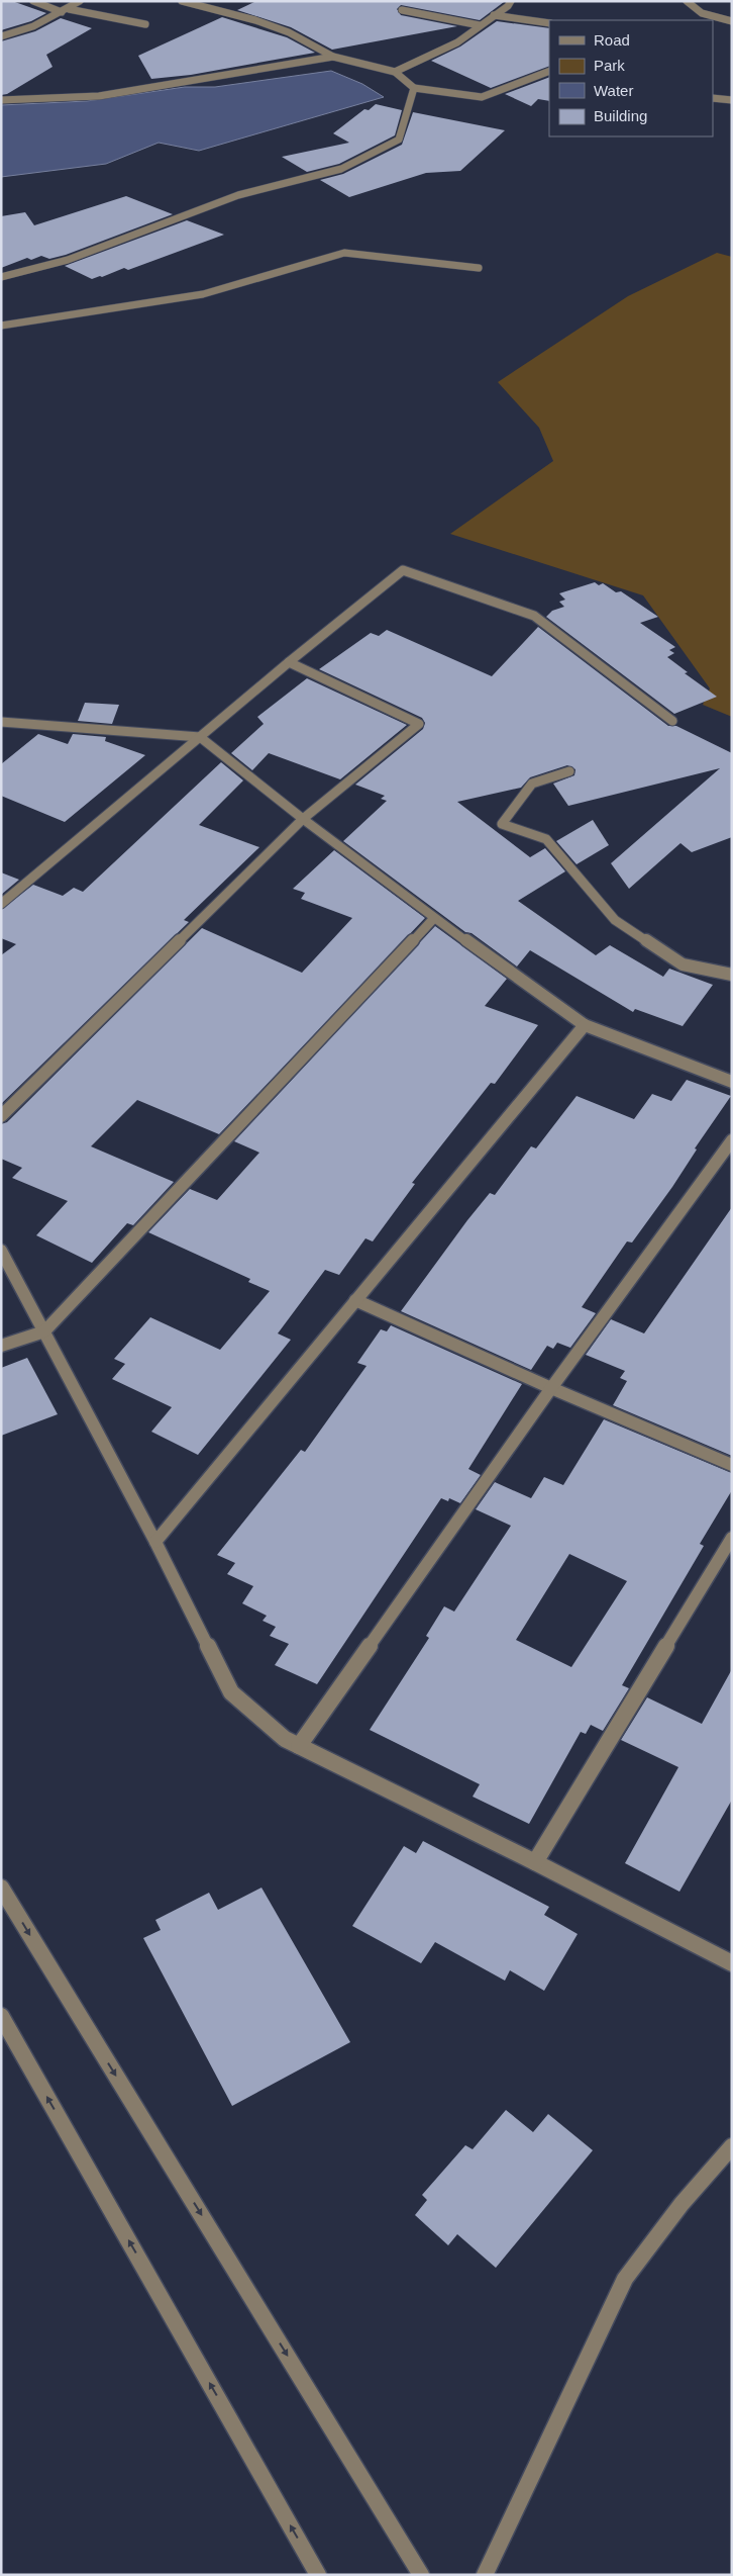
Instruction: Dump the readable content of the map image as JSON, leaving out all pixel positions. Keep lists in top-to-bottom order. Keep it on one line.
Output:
{"legend":["Road","Park","Water","Building"]}
